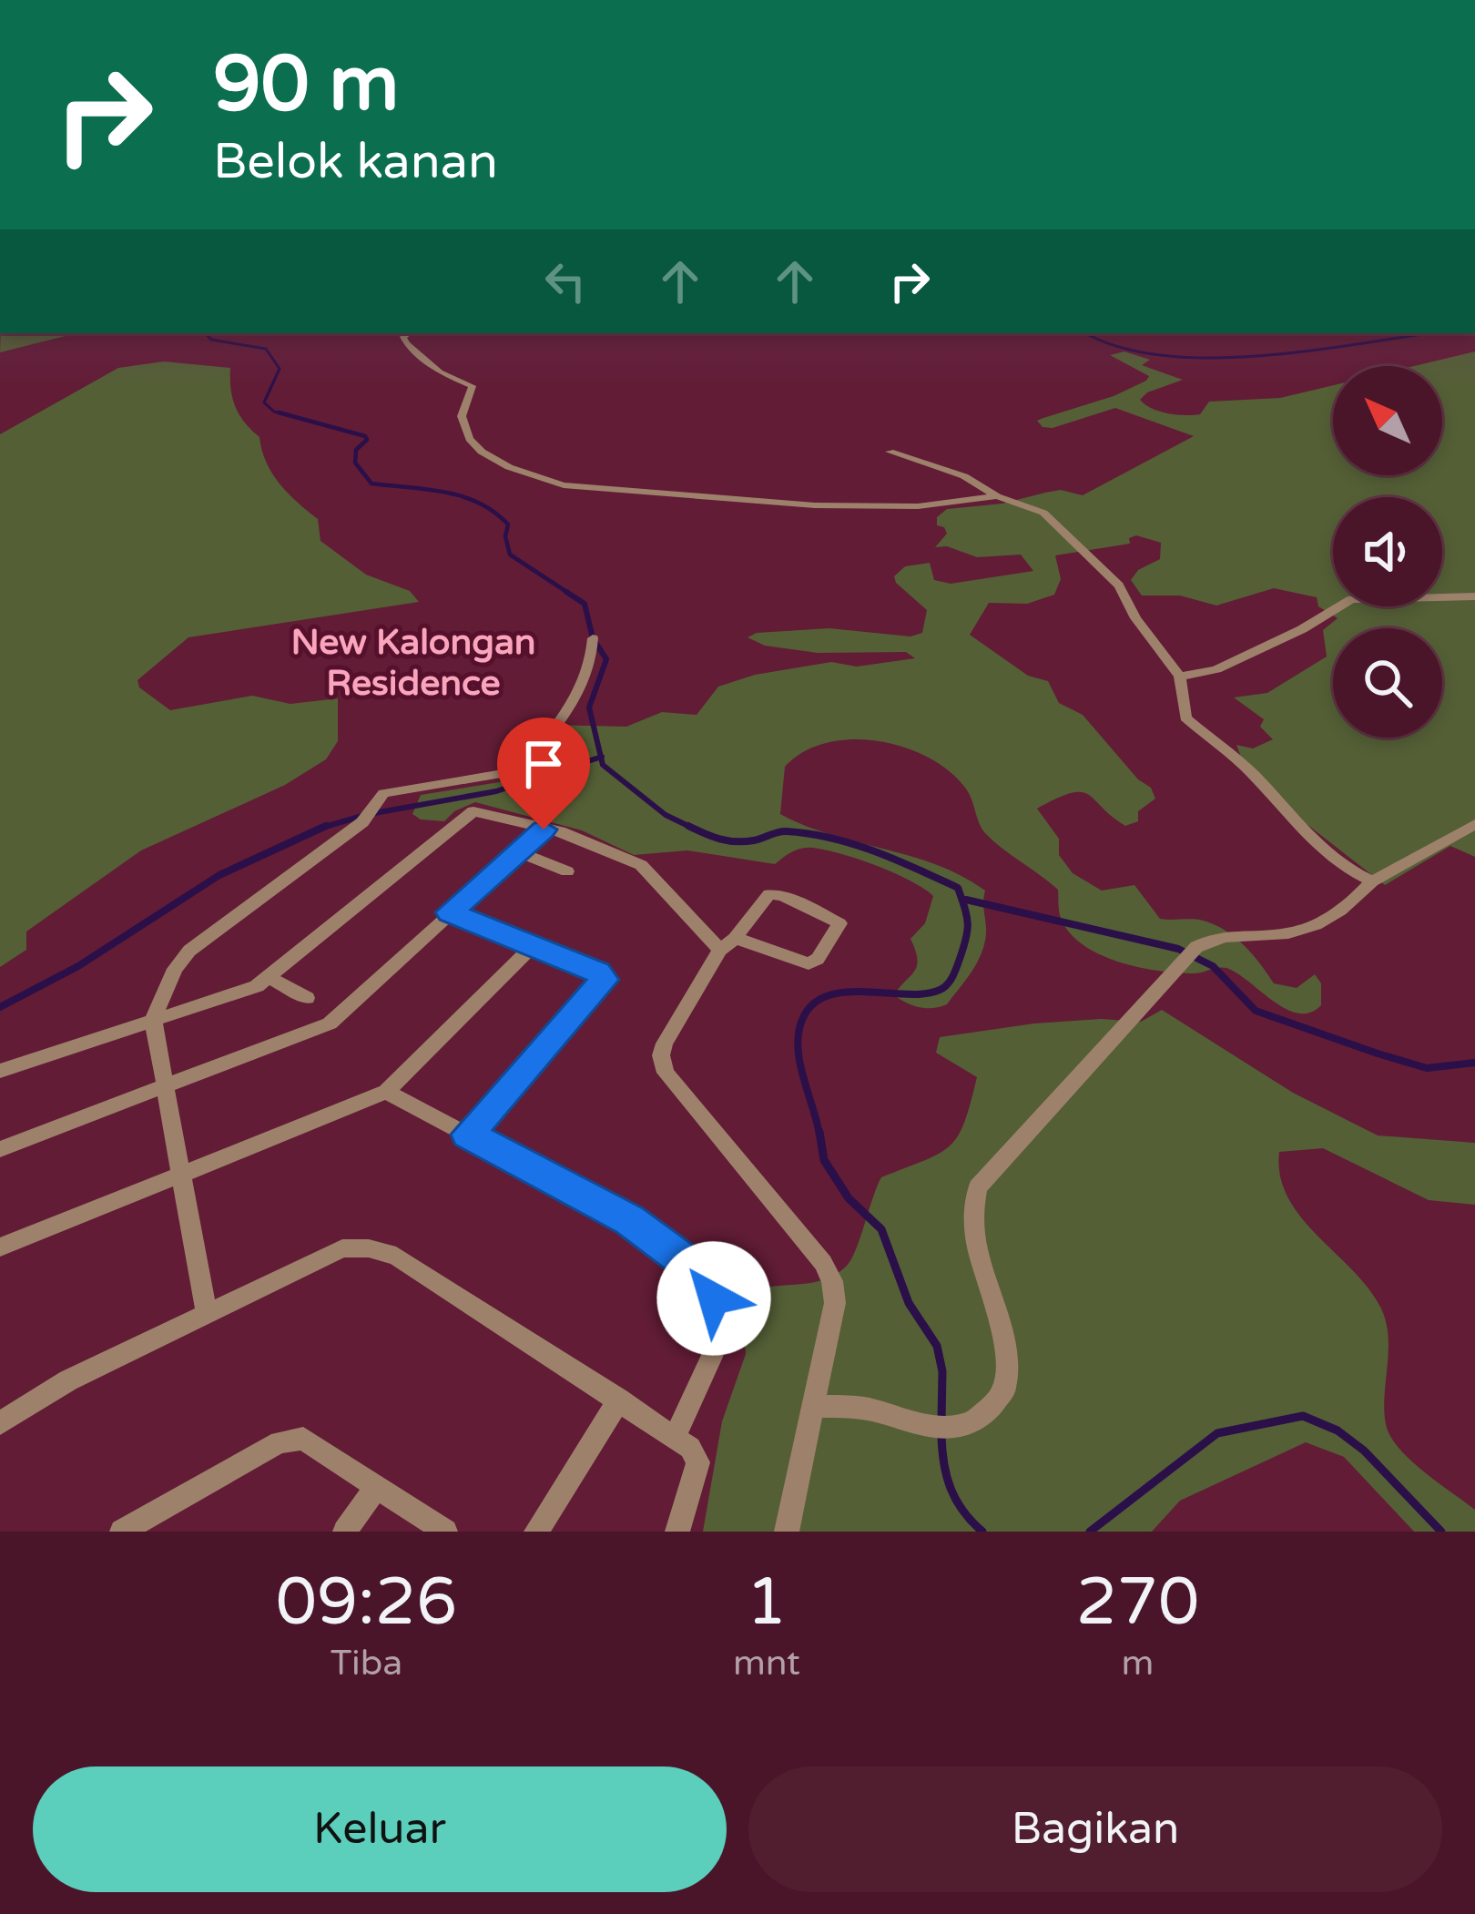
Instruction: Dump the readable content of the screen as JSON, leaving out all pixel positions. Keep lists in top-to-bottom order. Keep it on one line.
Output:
{"districts":["New Kalongan Residence"],"north":"top left","page":{"turn":["90 m","Belok kanan"],"eta":["09:26","Tiba","1","mnt","270","m"],"buttons":["Keluar","Bagikan"]}}
